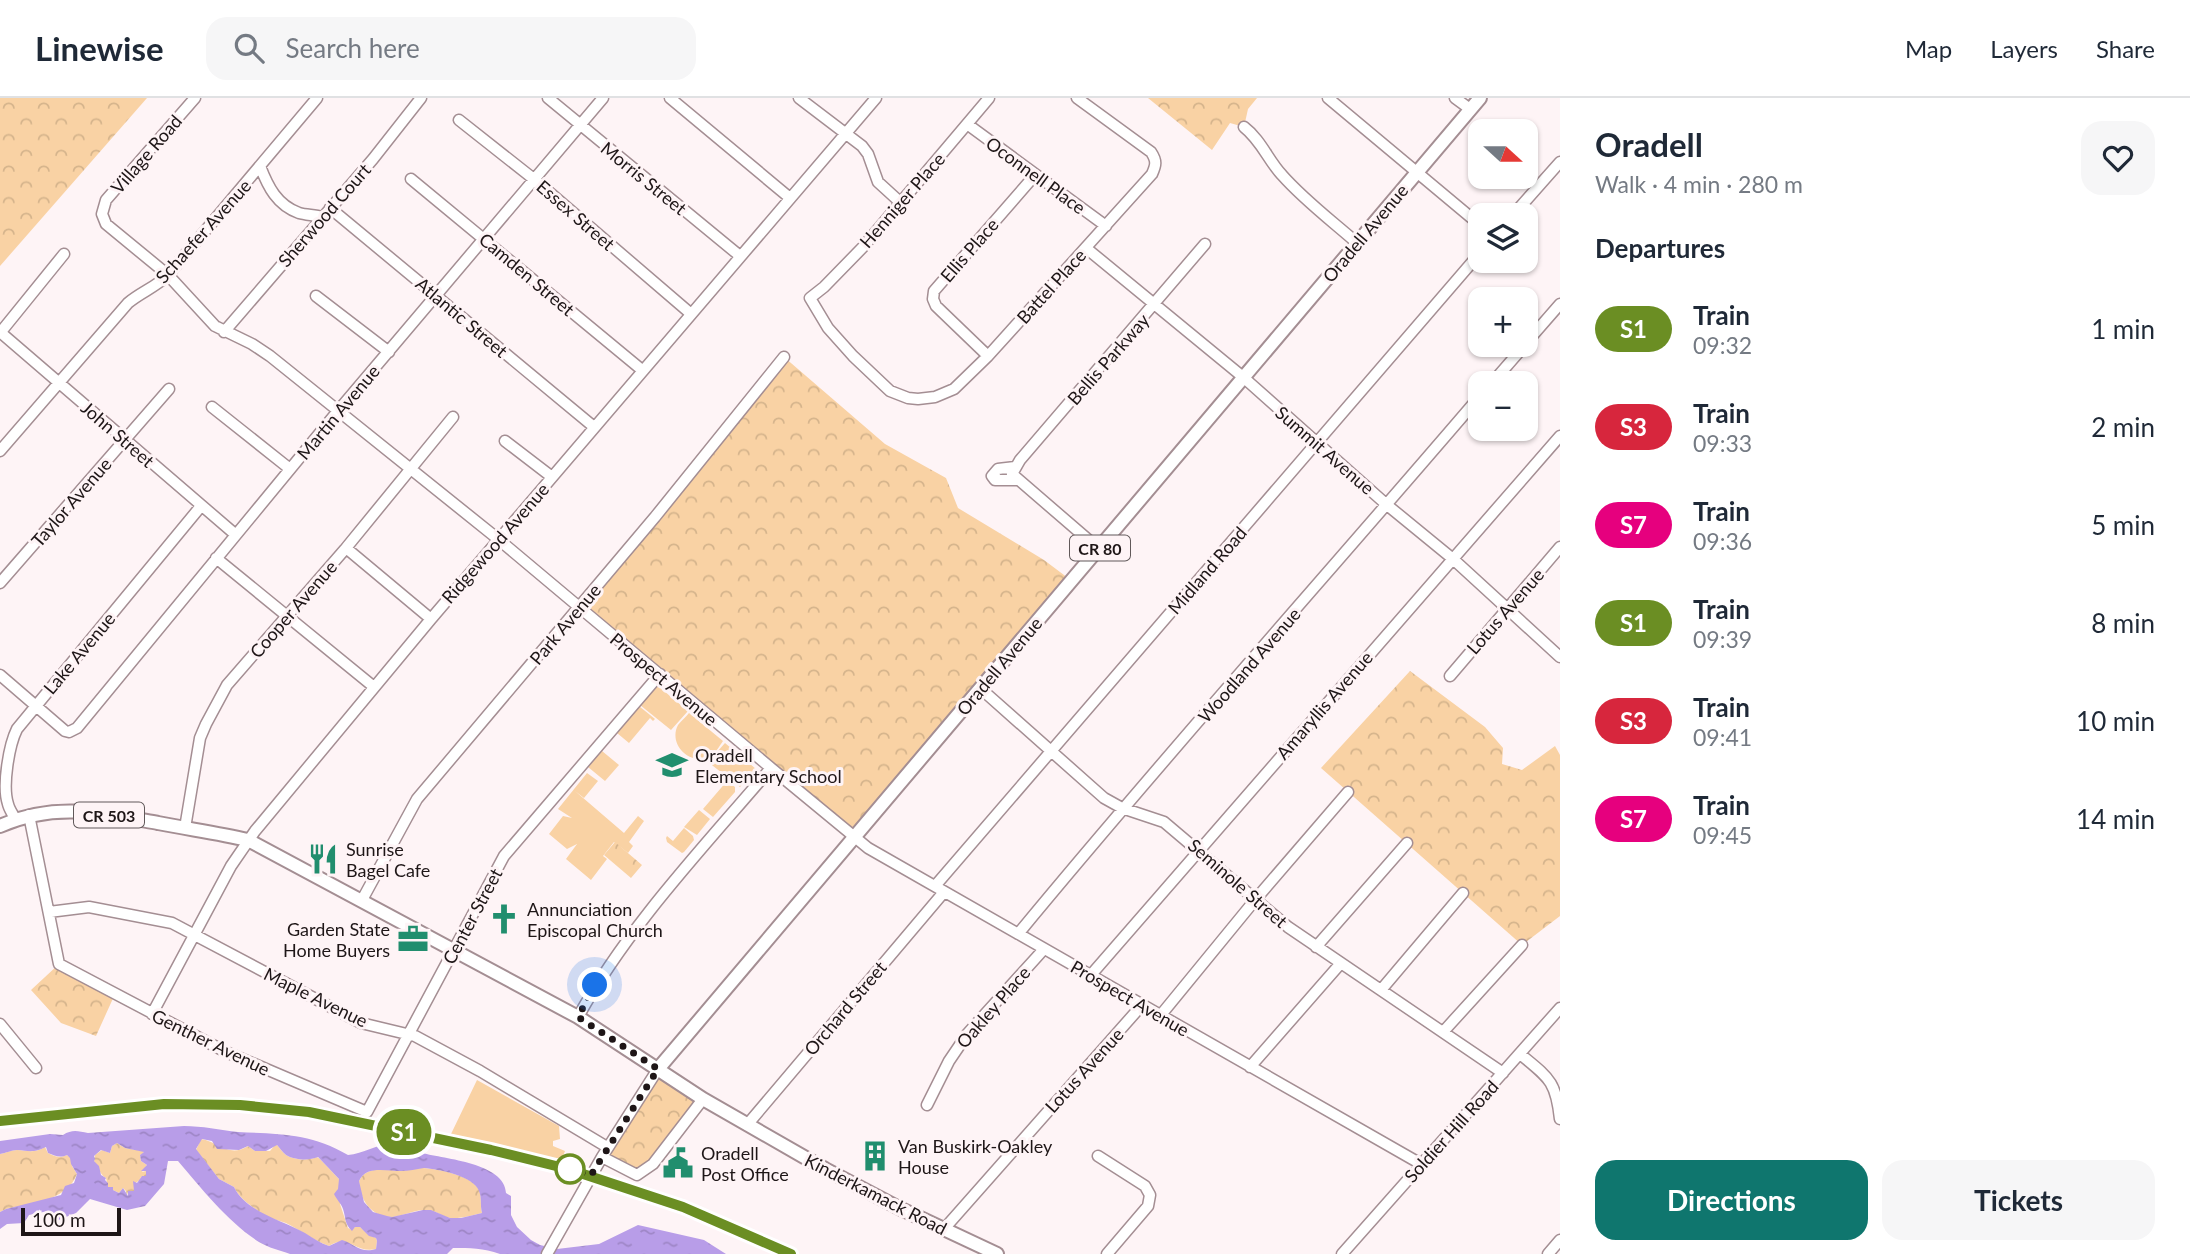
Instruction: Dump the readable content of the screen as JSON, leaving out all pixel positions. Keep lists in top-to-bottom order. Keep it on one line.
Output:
{"streets":{"main road":["Oradell Avenue","CR 80","CR 503","Kinderkamack Road"],"street":["Village Road","Oconnell Place","Morris Street","Henniger Place","Sherwood Court","Essex Street","Schaefer Avenue","Ellis Place","Camden Street","Battel Place","Atlantic Street","Bellis Parkway","Martin Avenue","John Street","Summit Avenue","Taylor Avenue","Ridgewood Avenue","Midland Road","Cooper Avenue","Lotus Avenue","Park Avenue","Lake Avenue","Woodland Avenue","Prospect Avenue","Amaryllis Avenue","Seminole Street","Center Street","Maple Avenue","Oakley Place","Orchard Street","Genther Avenue","Soldier Hill Road"]},"crossings":[["Village Road","Prospect Avenue"],["Oconnell Place","Henniger Place"],["Oconnell Place","Ellis Place"],["Oconnell Place","Battel Place"],["Morris Street","Martin Avenue"],["Morris Street","Ridgewood Avenue"],["Henniger Place","Battel Place"],["Sherwood Court","Atlantic Street"],["Sherwood Court","Prospect Avenue"],["Essex Street","Martin Avenue"],["Essex Street","Ridgewood Avenue"],["Schaefer Avenue","John Street"],["Schaefer Avenue","Prospect Avenue"],["Oradell Avenue","Bellis Parkway"],["Oradell Avenue","Summit Avenue"],["Oradell Avenue","Prospect Avenue"],["Oradell Avenue","Seminole Street"],["Oradell Avenue","Maple Avenue"],["Oradell Avenue","Kinderkamack Road"],["Ellis Place","Battel Place"],["Camden Street","Martin Avenue"],["Camden Street","Ridgewood Avenue"],["Battel Place","Summit Avenue"],["Atlantic Street","Martin Avenue"],["Atlantic Street","Ridgewood Avenue"],["Bellis Parkway","Summit Avenue"],["Martin Avenue","John Street"],["Martin Avenue","Lake Avenue"],["Martin Avenue","Prospect Avenue"],["John Street","Taylor Avenue"],["John Street","Lake Avenue"],["Summit Avenue","Midland Road"],["Summit Avenue","Lotus Avenue"],["Summit Avenue","Woodland Avenue"],["Summit Avenue","Amaryllis Avenue"],["Ridgewood Avenue","Prospect Avenue"],["Ridgewood Avenue","Maple Avenue"],["Ridgewood Avenue","Genther Avenue"],["Ridgewood Avenue","Kinderkamack Road"],["Midland Road","Prospect Avenue"],["Midland Road","Seminole Street"],["Midland Road","Orchard Street"],["Cooper Avenue","Prospect Avenue"],["Cooper Avenue","Kinderkamack Road"],["Lotus Avenue","Prospect Avenue"],["Lotus Avenue","Kinderkamack Road"],["Park Avenue","Prospect Avenue"],["Park Avenue","Kinderkamack Road"],["Lake Avenue","Kinderkamack Road"],["Woodland Avenue","Prospect Avenue"],["Woodland Avenue","Seminole Street"],["Prospect Avenue","Amaryllis Avenue"],["Prospect Avenue","Center Street"],["Prospect Avenue","Oakley Place"],["Prospect Avenue","Orchard Street"],["Prospect Avenue","Soldier Hill Road"],["Amaryllis Avenue","Seminole Street"],["Seminole Street","Soldier Hill Road"],["Center Street","Maple Avenue"],["Center Street","Genther Avenue"],["Center Street","Kinderkamack Road"],["Maple Avenue","Genther Avenue"],["Maple Avenue","Kinderkamack Road"],["Orchard Street","Kinderkamack Road"]],"places":{"school or university":["Oradell Elementary School"],"restaurant":["Sunrise Bagel Cafe"],"church":["Annunciation Episcopal Church"],"office":["Garden State Home Buyers"],"building":["Van Buskirk-Oakley House"],"public building":["Oradell Post Office"]},"scale_bar":"100 m","north":"right","page":{"header":"Linewise","search":"Search here","nav":["Map","Layers","Share"],"on_map":"S1","heading":[["Oradell","Walk · 4 min · 280 m"],"Departures"],"map_buttons":["+","−"],"list":[{"mark":"S1","name":"Train","note":"09:32","value":"1 min"},{"mark":"S3","name":"Train","note":"09:33","value":"2 min"},{"mark":"S7","name":"Train","note":"09:36","value":"5 min"},{"mark":"S1","name":"Train","note":"09:39","value":"8 min"},{"mark":"S3","name":"Train","note":"09:41","value":"10 min"},{"mark":"S7","name":"Train","note":"09:45","value":"14 min"}],"buttons":["Directions","Tickets"],"scale":"100 m"}}
